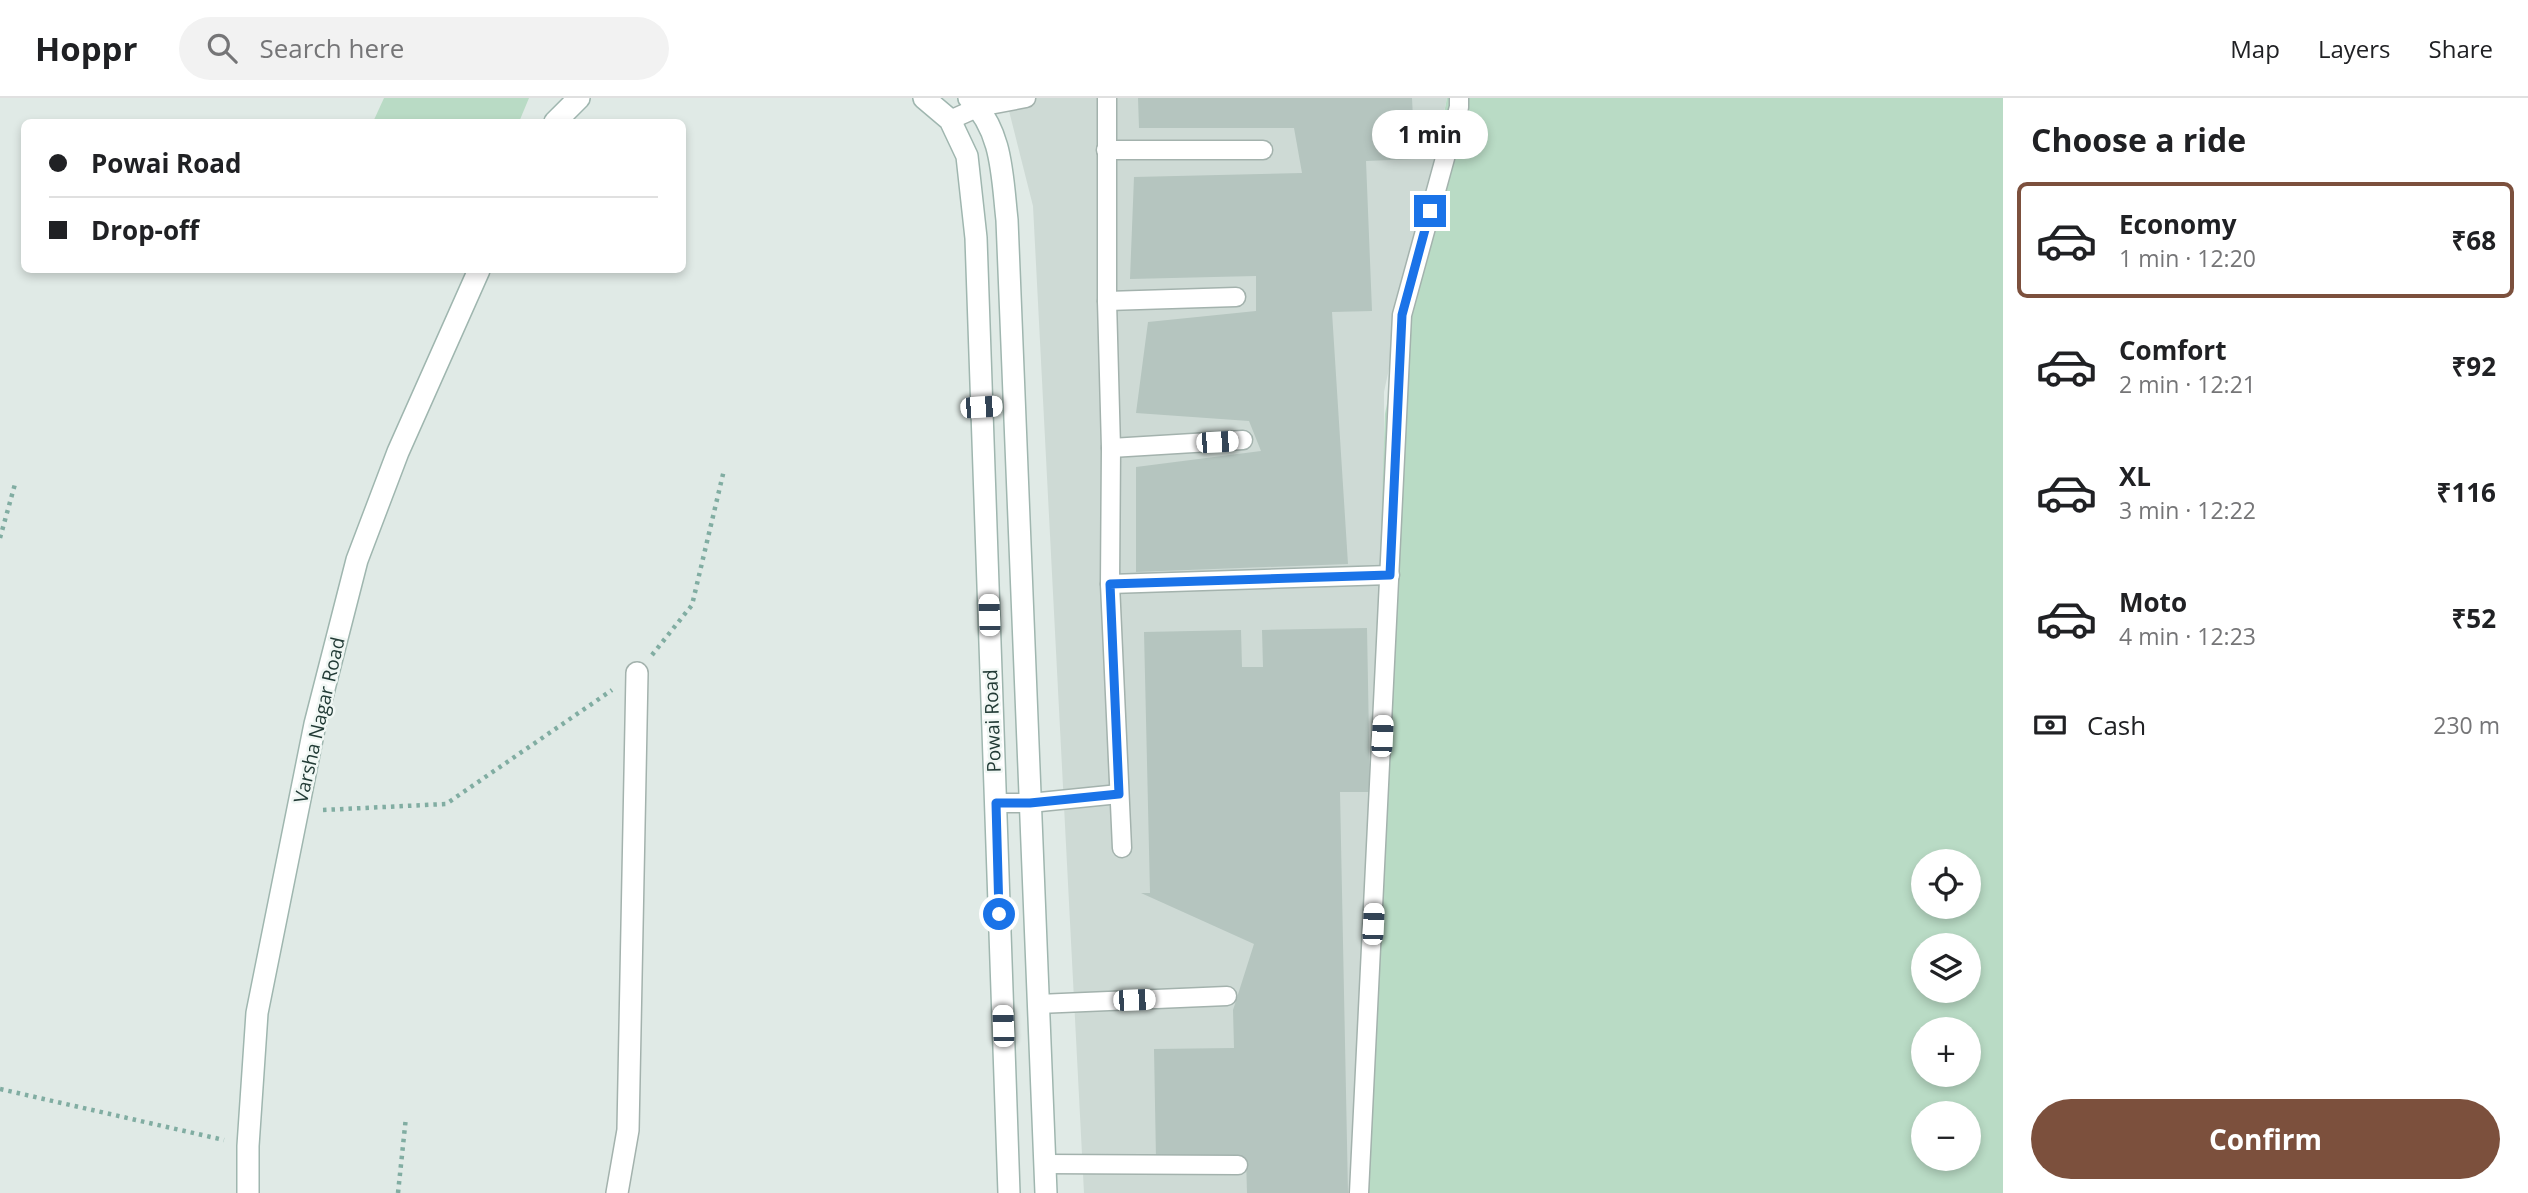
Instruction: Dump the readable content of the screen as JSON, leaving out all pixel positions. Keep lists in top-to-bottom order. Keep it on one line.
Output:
{"streets":{"main road":["Varsha Nagar Road","Powai Road"]},"page":{"header":"Hoppr","search":"Search here","nav":["Map","Layers","Share"],"heading":"Choose a ride","bubble":"1 min","banner":["Powai Road","Drop-off"],"list":[{"name":"Economy","note":"1 min · 12:20","value":"₹68"},{"name":"Comfort","note":"2 min · 12:21","value":"₹92"},{"name":"XL","note":"3 min · 12:22","value":"₹116"},{"name":"Moto","note":"4 min · 12:23","value":"₹52"}],"pay":["Cash","230 m"],"map_buttons":["+","−"],"buttons":"Confirm"}}
